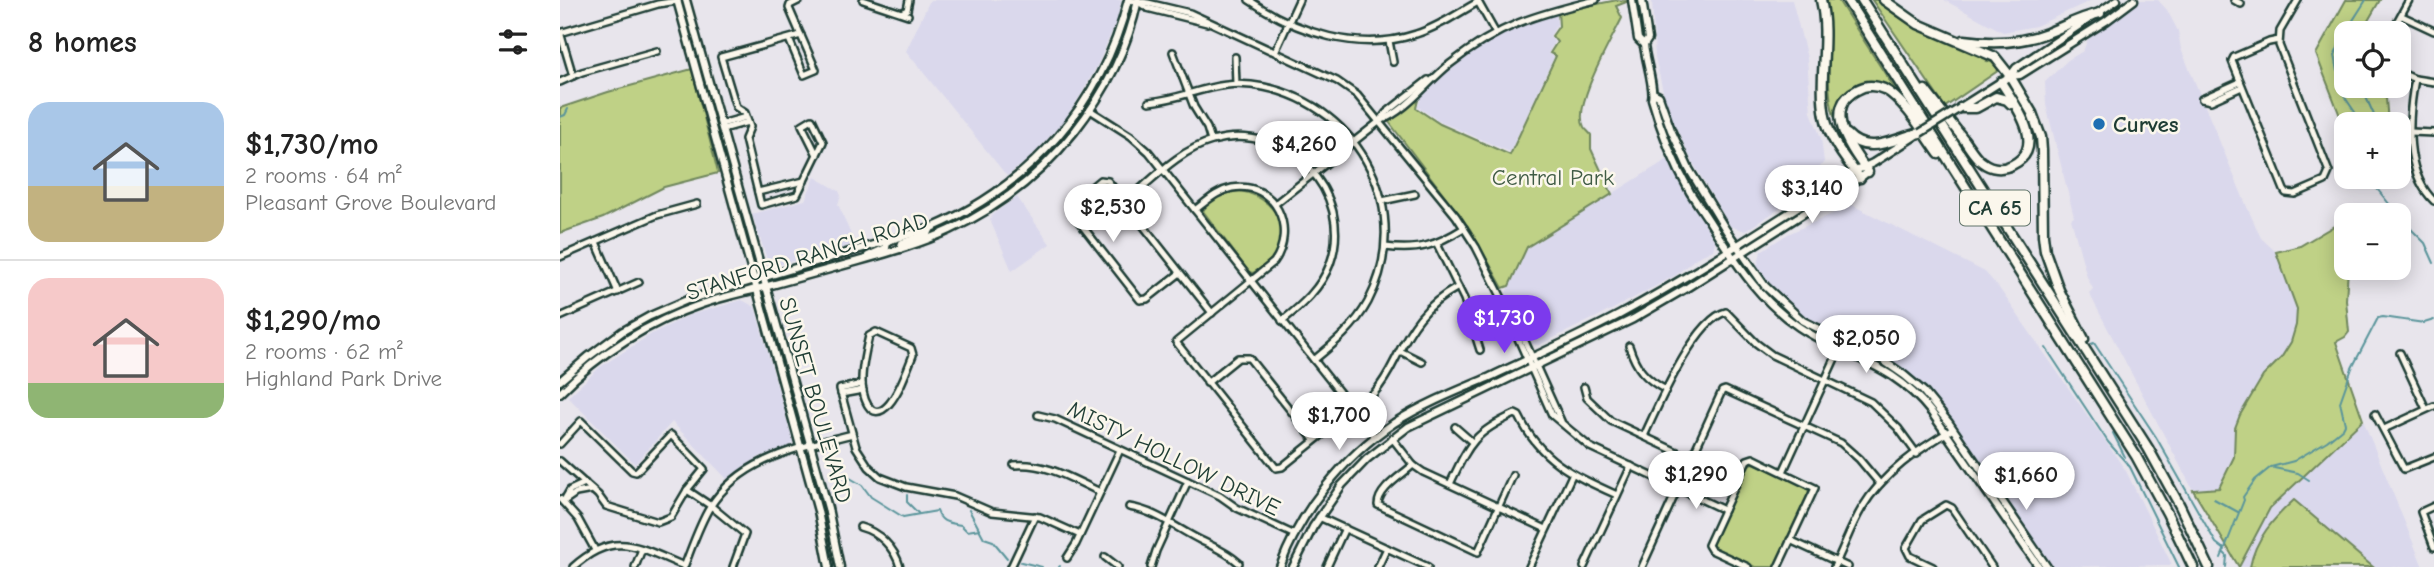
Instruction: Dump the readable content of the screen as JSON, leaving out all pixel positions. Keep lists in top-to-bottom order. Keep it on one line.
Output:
{"streets":{"highway":["CA 65"],"main road":["STANFORD RANCH ROAD","SUNSET BOULEVARD"],"street":["MISTY HOLLOW DRIVE"]},"crossings":[["STANFORD RANCH ROAD","SUNSET BOULEVARD"]],"parks":["Central Park"],"places":["Curves"],"page":{"heading":"8 homes","map_buttons":["+","−"],"list":[{"name":"$1,730/mo","note":"2 rooms · 64 m² · Pleasant Grove Boulevard"},{"name":"$1,290/mo","note":"2 rooms · 62 m² · Highland Park Drive"}],"price":["$4,260","$3,140","$2,530","$1,730","$2,050","$1,700","$1,290","$1,660"]}}
